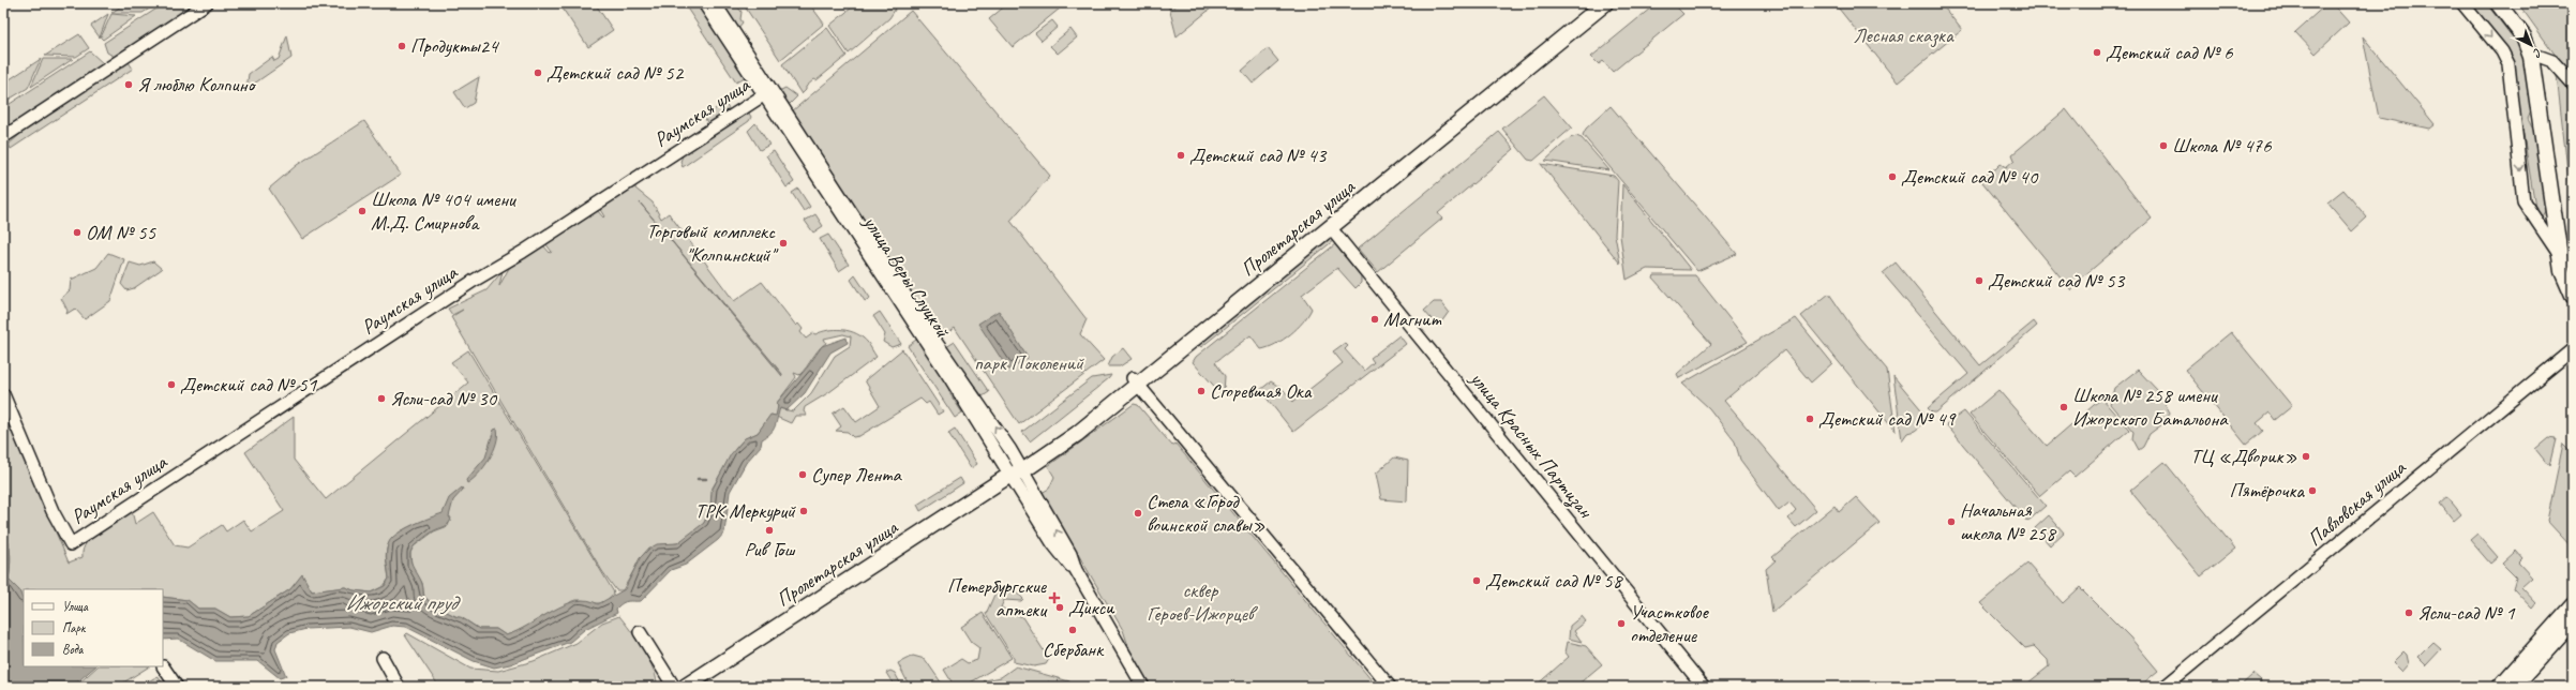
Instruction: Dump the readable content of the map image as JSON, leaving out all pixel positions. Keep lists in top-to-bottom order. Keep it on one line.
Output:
{"streets":{"main road":["Пролетарская улица"],"street":["Раумская улица","улица Веры Слуцкой","улица Красных Партизан","Павловская улица"]},"crossings":[["Раумская улица","улица Веры Слуцкой"],["Пролетарская улица","улица Веры Слуцкой"],["Пролетарская улица","улица Красных Партизан"]],"water":["Ижорский пруд"],"parks":["Лесная сказка","парк Поколений","сквер Героев-Ижорцев"],"places":{"other":["Продукты24","Детский сад № 6","Детский сад № 52","Я люблю Колпино","Школа № 476","Детский сад № 43","Детский сад № 40","Школа № 404 имени М.Д. Смирнова","ОМ № 55","Торговый комплекс \"Колпинский\"","Детский сад № 53","Магнит","Детский сад № 51","Сгоревшая Ока","Ясли-сад № 30","Школа № 258 имени Ижорского Батальона","Детский сад № 49","ТЦ «Дворик»","Супер Лента","Пятёрочка","ТРК Меркурий","Стела «Город воинской славы»","Начальная школа № 258","Рив Гош","Детский сад № 58","Дикси","Ясли-сад № 1","Участковое отделение","Сбербанк"],"health":["Петербургские аптеки"]},"legend":["Улица","Парк","Вода"],"north":"bottom right"}
